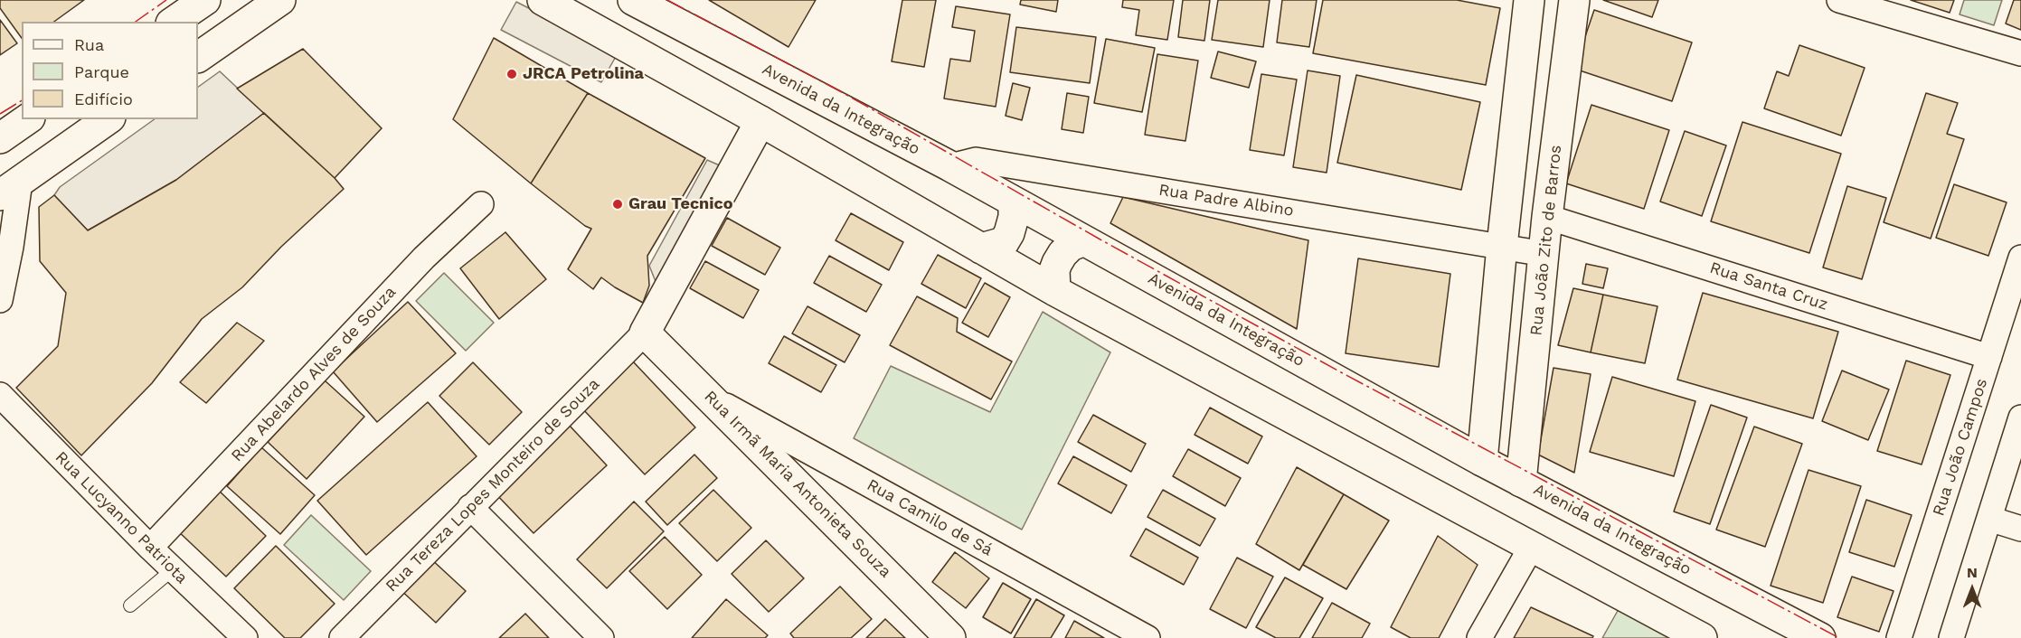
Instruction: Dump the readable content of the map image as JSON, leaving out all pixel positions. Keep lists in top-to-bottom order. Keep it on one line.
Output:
{"streets":{"main road":["Avenida da Integração","Rua João Zito de Barros","Rua Irmã Maria Antonieta Souza"],"street":["Rua Padre Albino","Rua Santa Cruz","Rua Abelardo Alves de Souza","Rua João Campos","Rua Tereza Lopes Monteiro de Souza","Rua Lucyanno Patriota","Rua Camilo de Sá"]},"crossings":[["Avenida da Integração","Rua Padre Albino"],["Avenida da Integração","Rua João Zito de Barros"],["Rua Padre Albino","Rua João Zito de Barros"],["Rua João Zito de Barros","Rua Santa Cruz"],["Rua Santa Cruz","Rua João Campos"],["Rua Abelardo Alves de Souza","Rua Lucyanno Patriota"],["Rua Irmã Maria Antonieta Souza","Rua Tereza Lopes Monteiro de Souza"],["Rua Irmã Maria Antonieta Souza","Rua Camilo de Sá"]],"places":["JRCA Petrolina","Grau Tecnico"],"legend":["Rua","Parque","Edifício"],"north":"top"}
